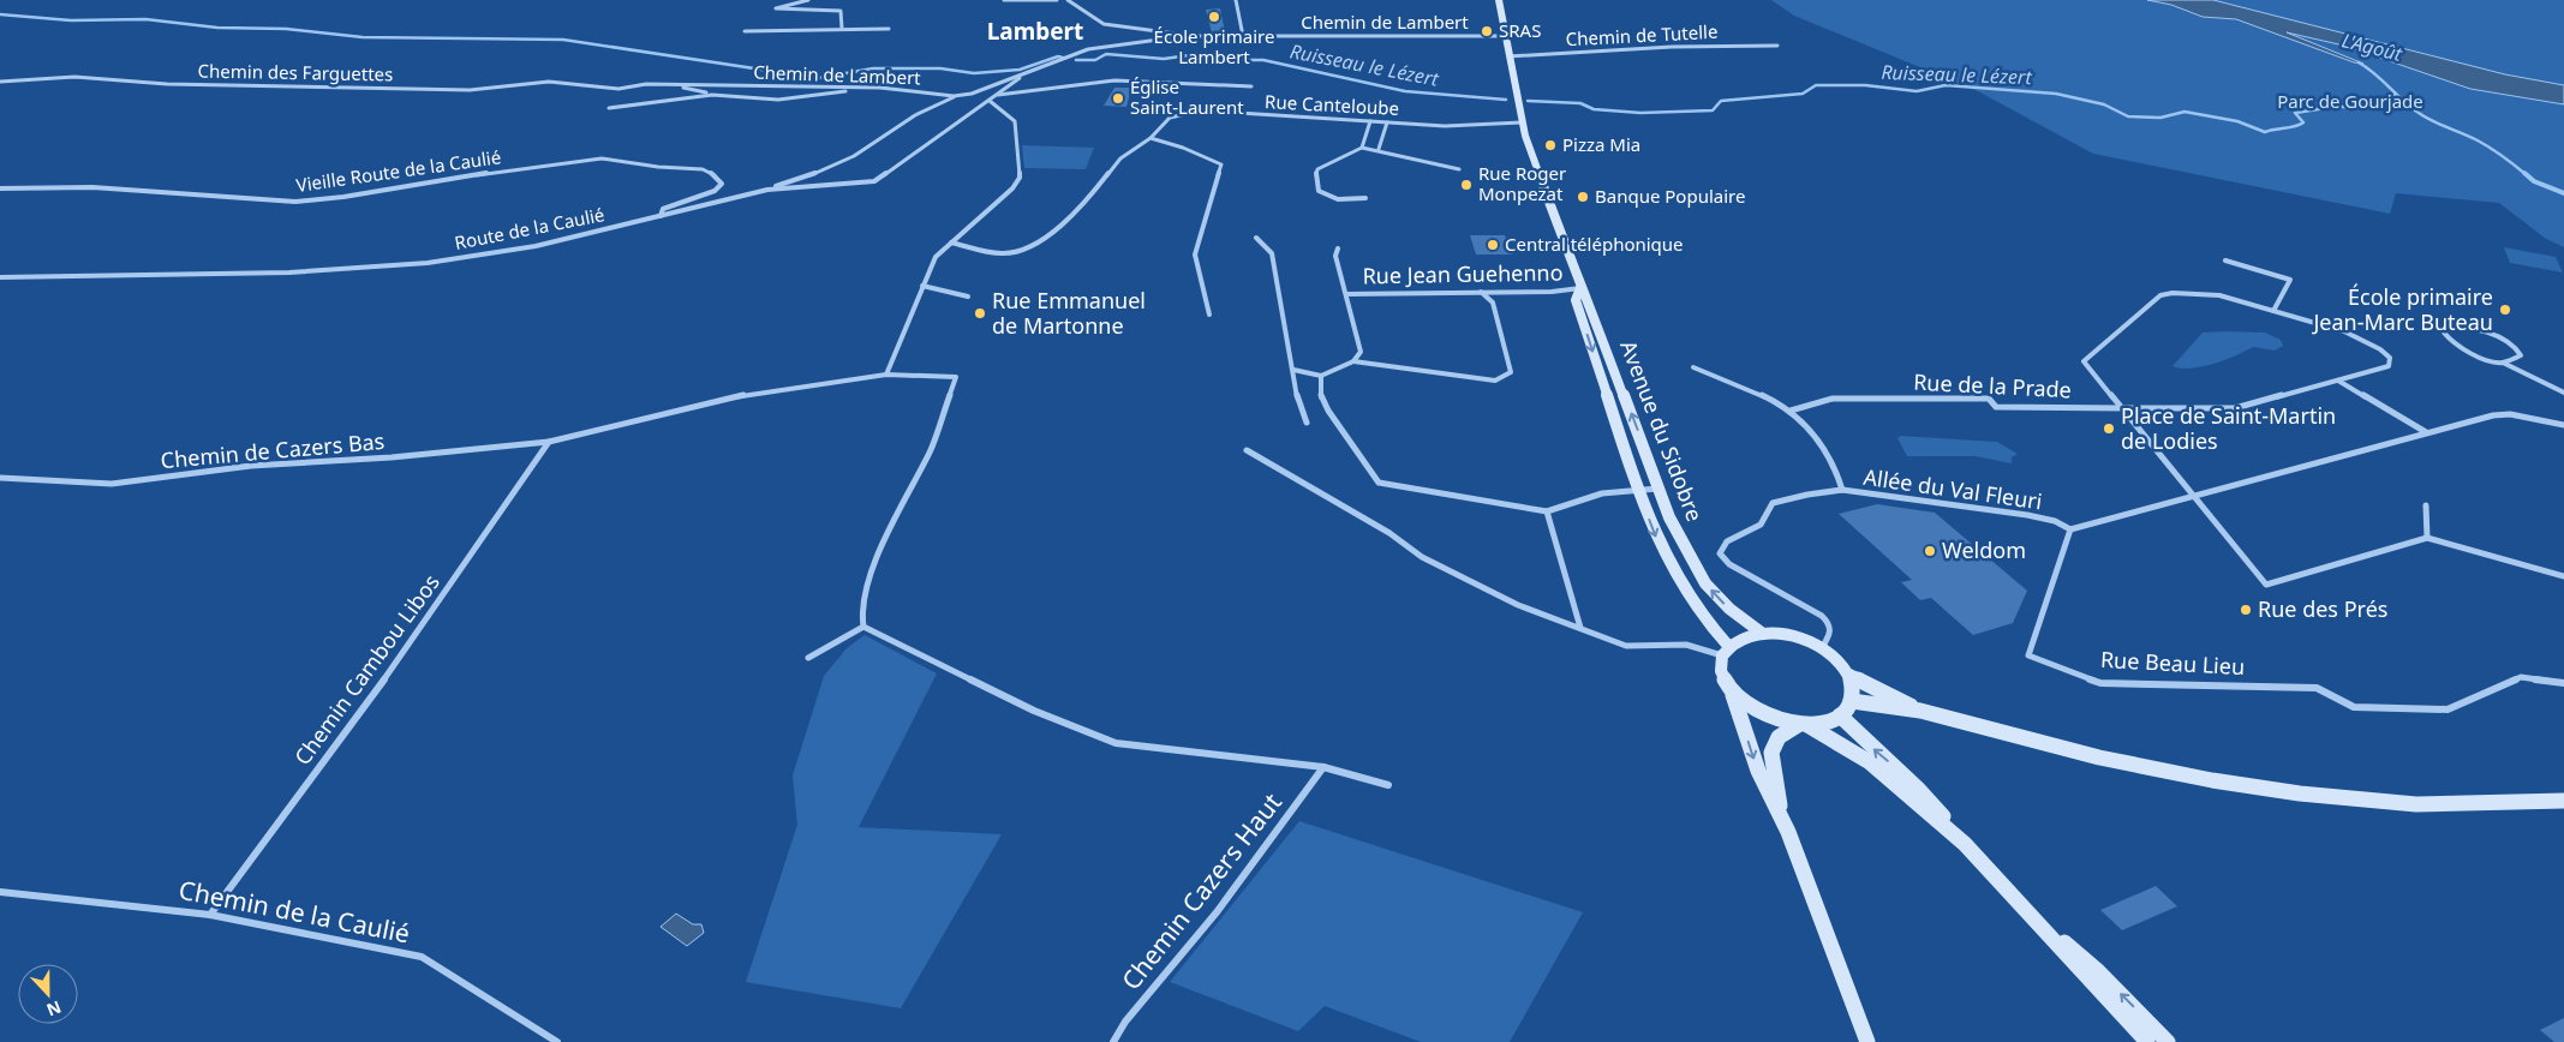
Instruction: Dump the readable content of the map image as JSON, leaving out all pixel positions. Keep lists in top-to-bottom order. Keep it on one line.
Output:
{"streets":{"main road":["Avenue du Sidobre"],"street":["Chemin de Lambert","Chemin de Tutelle","Chemin des Farguettes","Rue Canteloube","Vieille Route de la Caulié","Route de la Caulié","Rue Jean Guehenno","Rue de la Prade","Chemin de Cazers Bas","Allée du Val Fleuri","Rue Beau Lieu","Chemin Cambou Libos","Chemin Cazers Haut","Chemin de la Caulié"]},"crossings":[["Chemin de Lambert","Chemin des Farguettes"],["Chemin de Lambert","Route de la Caulié"],["Chemin de Lambert","Avenue du Sidobre"],["Chemin de Tutelle","Avenue du Sidobre"],["Rue Canteloube","Avenue du Sidobre"],["Vieille Route de la Caulié","Route de la Caulié"],["Rue Jean Guehenno","Avenue du Sidobre"],["Avenue du Sidobre","Allée du Val Fleuri"],["Chemin de Cazers Bas","Chemin Cambou Libos"],["Allée du Val Fleuri","Rue Beau Lieu"],["Chemin Cambou Libos","Chemin de la Caulié"]],"districts":["Lambert"],"water":["L'Agoût","Ruisseau le Lézert"],"parks":["Parc de Gourjade"],"places":["École primaire Lambert","SRAS","Église Saint-Laurent","Pizza Mia","Rue Roger Monpezat","Banque Populaire","Central téléphonique","École primaire Jean-Marc Buteau","Rue Emmanuel de Martonne","Place de Saint-Martin de Lodies","Weldom","Rue des Prés"],"north":"bottom"}
